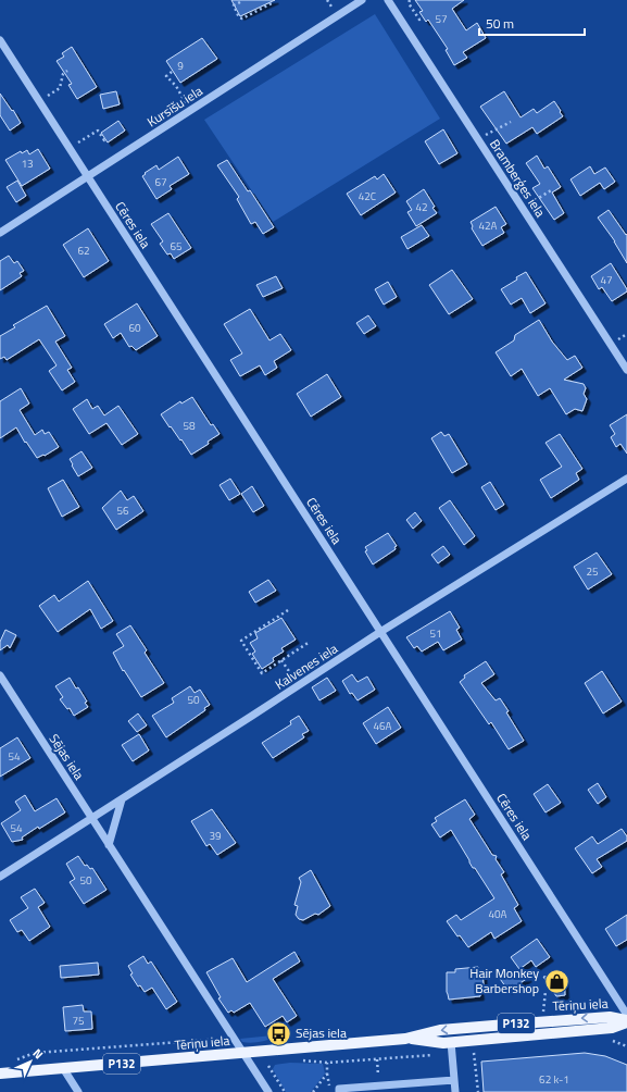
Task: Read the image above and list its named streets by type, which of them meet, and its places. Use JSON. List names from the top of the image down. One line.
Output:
{"streets":{"main road":["Tēriņu iela","P132"],"street":["Kursīšu iela","Bramberģes iela","Cēres iela","Kalvenes iela","Sējas iela"]},"crossings":[["Kursīšu iela","Cēres iela"],["Cēres iela","Kalvenes iela"],["Kalvenes iela","Sējas iela"],["Sējas iela","Tēriņu iela"]],"places":{"shop":["Hair Monkey Barbershop"],"bus stop":["Sējas iela"]},"house_numbers":["57","9","13","67","42C","42","42A","65","62","47","60","58","56","25","51","50","46A","54","54","39","50","40A","75","62 k-1"],"scale_bar":"50 m","north":"top right"}
